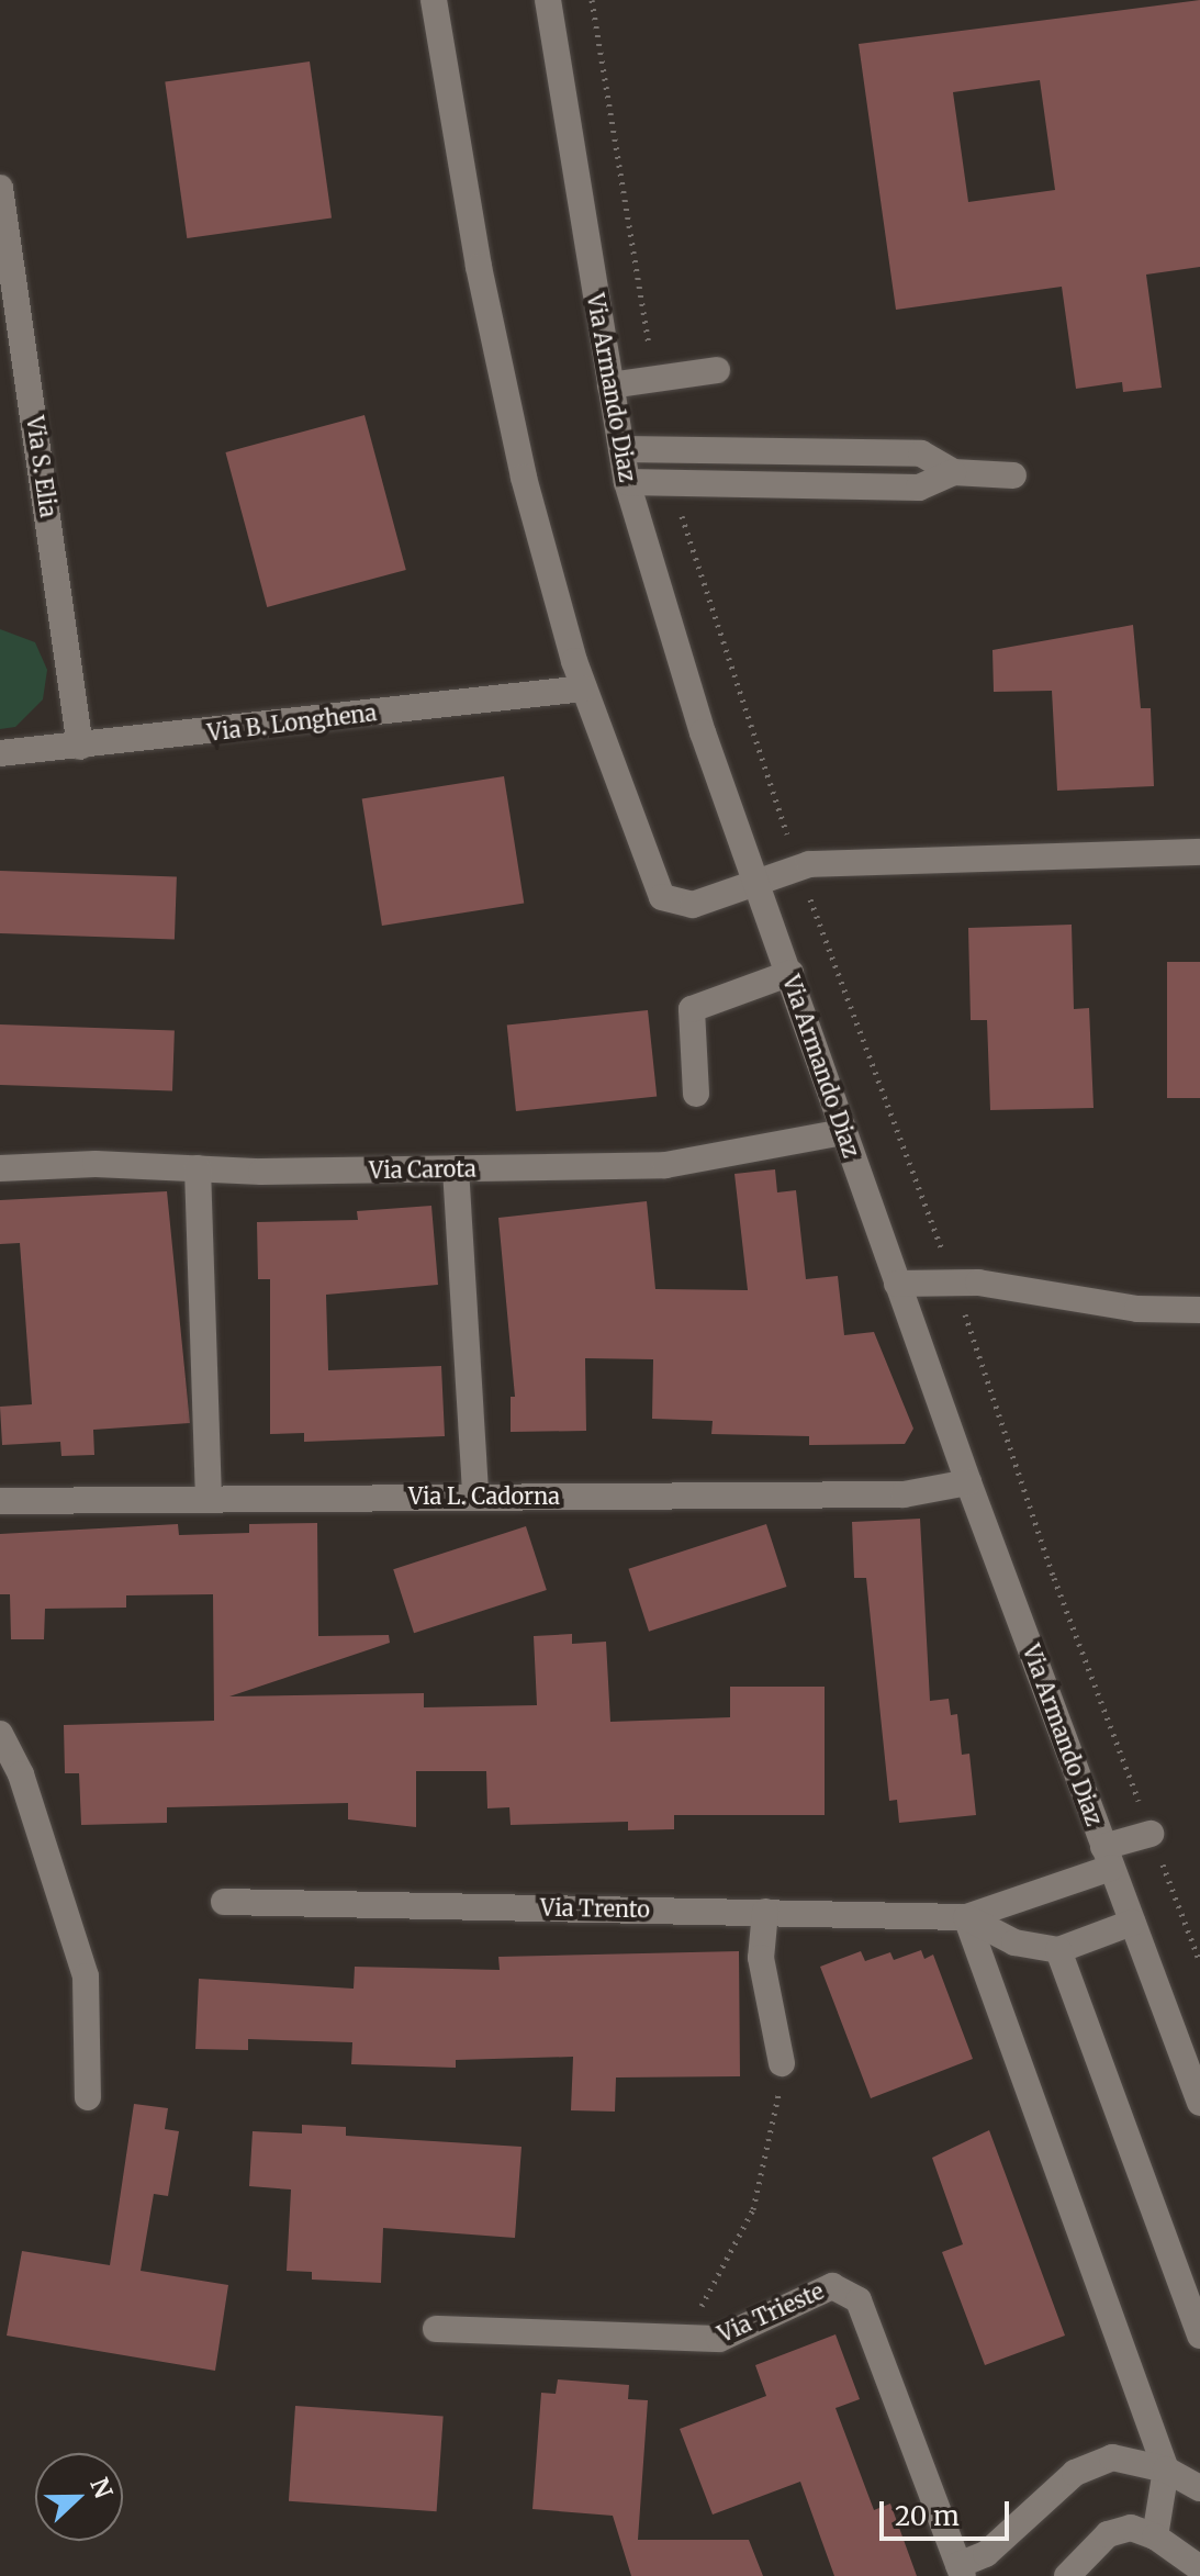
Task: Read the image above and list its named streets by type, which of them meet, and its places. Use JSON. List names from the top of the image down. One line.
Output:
{"streets":{"street":["Via Armando Diaz","Via S. Elia","Via B. Longhena","Via Carota","Via L. Cadorna","Via Trento","Via Trieste"]},"crossings":[["Via Armando Diaz","Via Carota"],["Via Armando Diaz","Via L. Cadorna"],["Via S. Elia","Via B. Longhena"]],"scale_bar":"20 m","north":"right"}
